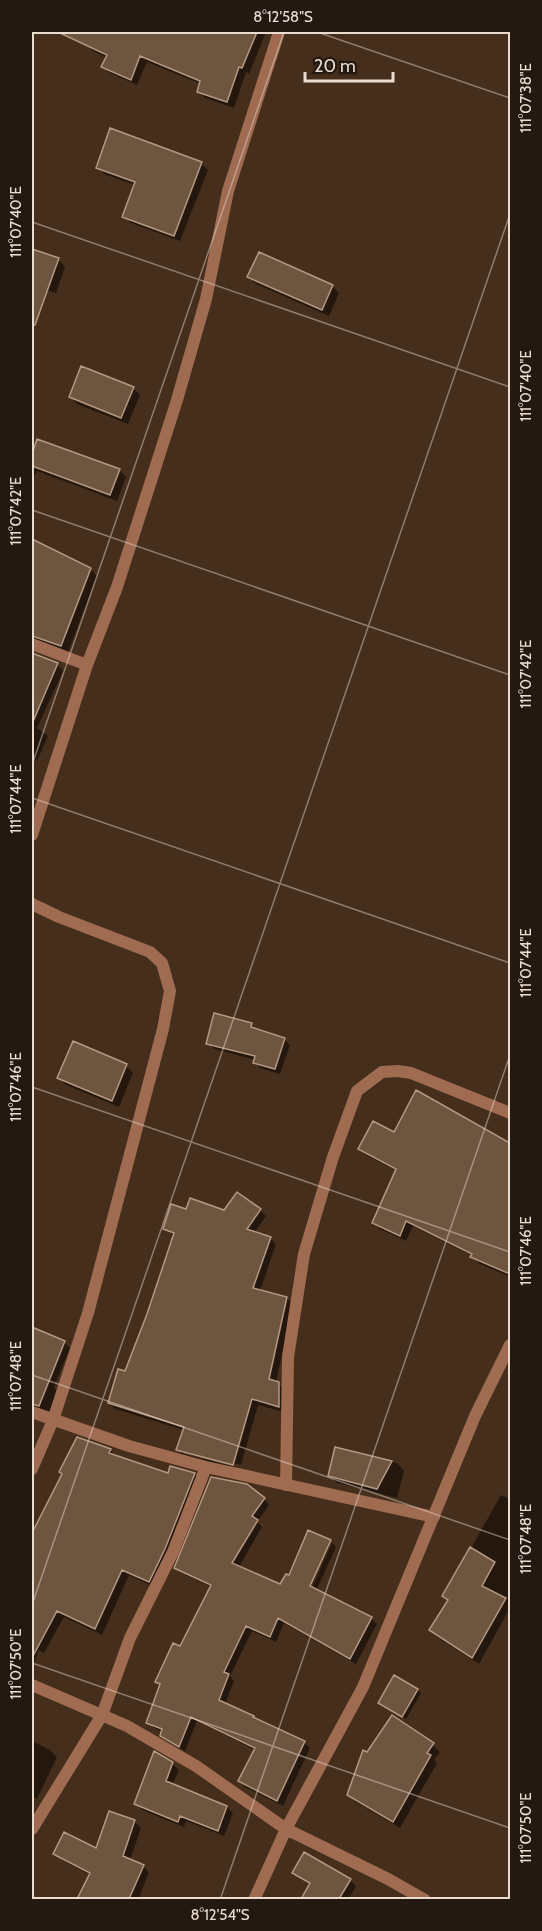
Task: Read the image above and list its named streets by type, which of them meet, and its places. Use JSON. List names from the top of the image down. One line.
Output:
{"scale_bar":"20 m","coordinates":["8°12'58\"S","111°07'38\"E","111°07'40\"E","111°07'42\"E","111°07'44\"E","111°07'46\"E","111°07'48\"E","111°07'50\"E","8°12'54\"S"]}
